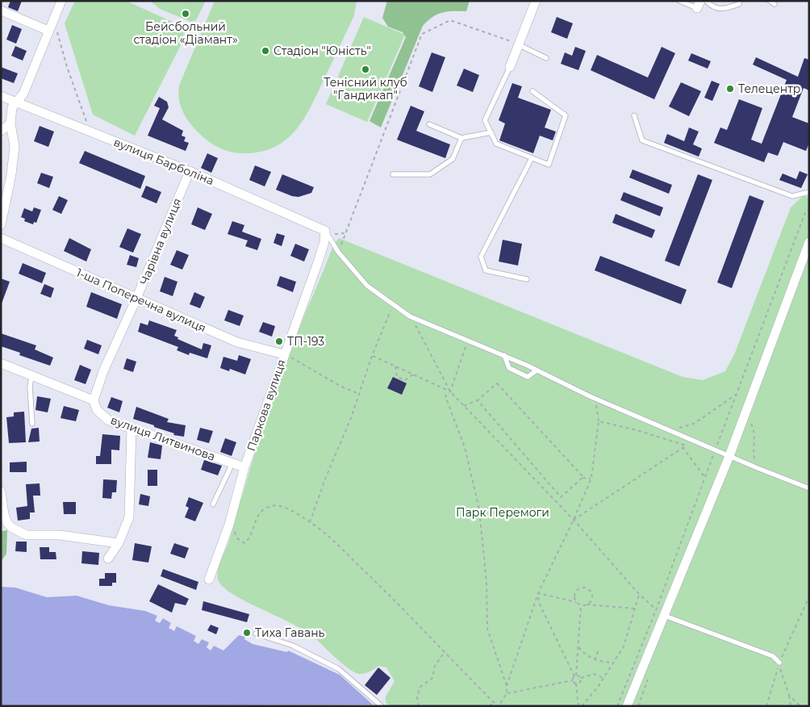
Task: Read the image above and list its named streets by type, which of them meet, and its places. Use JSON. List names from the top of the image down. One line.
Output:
{"streets":{"street":["вулиця Барболіна","Чарівна вулиця","1-ша Поперечна вулиця","Паркова вулиця","вулиця Литвинова"]},"crossings":[["вулиця Барболіна","Чарівна вулиця"],["вулиця Барболіна","Паркова вулиця"],["Чарівна вулиця","1-ша Поперечна вулиця"],["Чарівна вулиця","вулиця Литвинова"],["1-ша Поперечна вулиця","Паркова вулиця"],["Паркова вулиця","вулиця Литвинова"]],"parks":["Парк Перемоги"],"places":["Бейсбольний стадіон «Діамант»","Стадіон \"Юність\"","Тенісний клуб \"Гандикап\"","Телецентр","ТП-193","Тиха Гавань"]}
